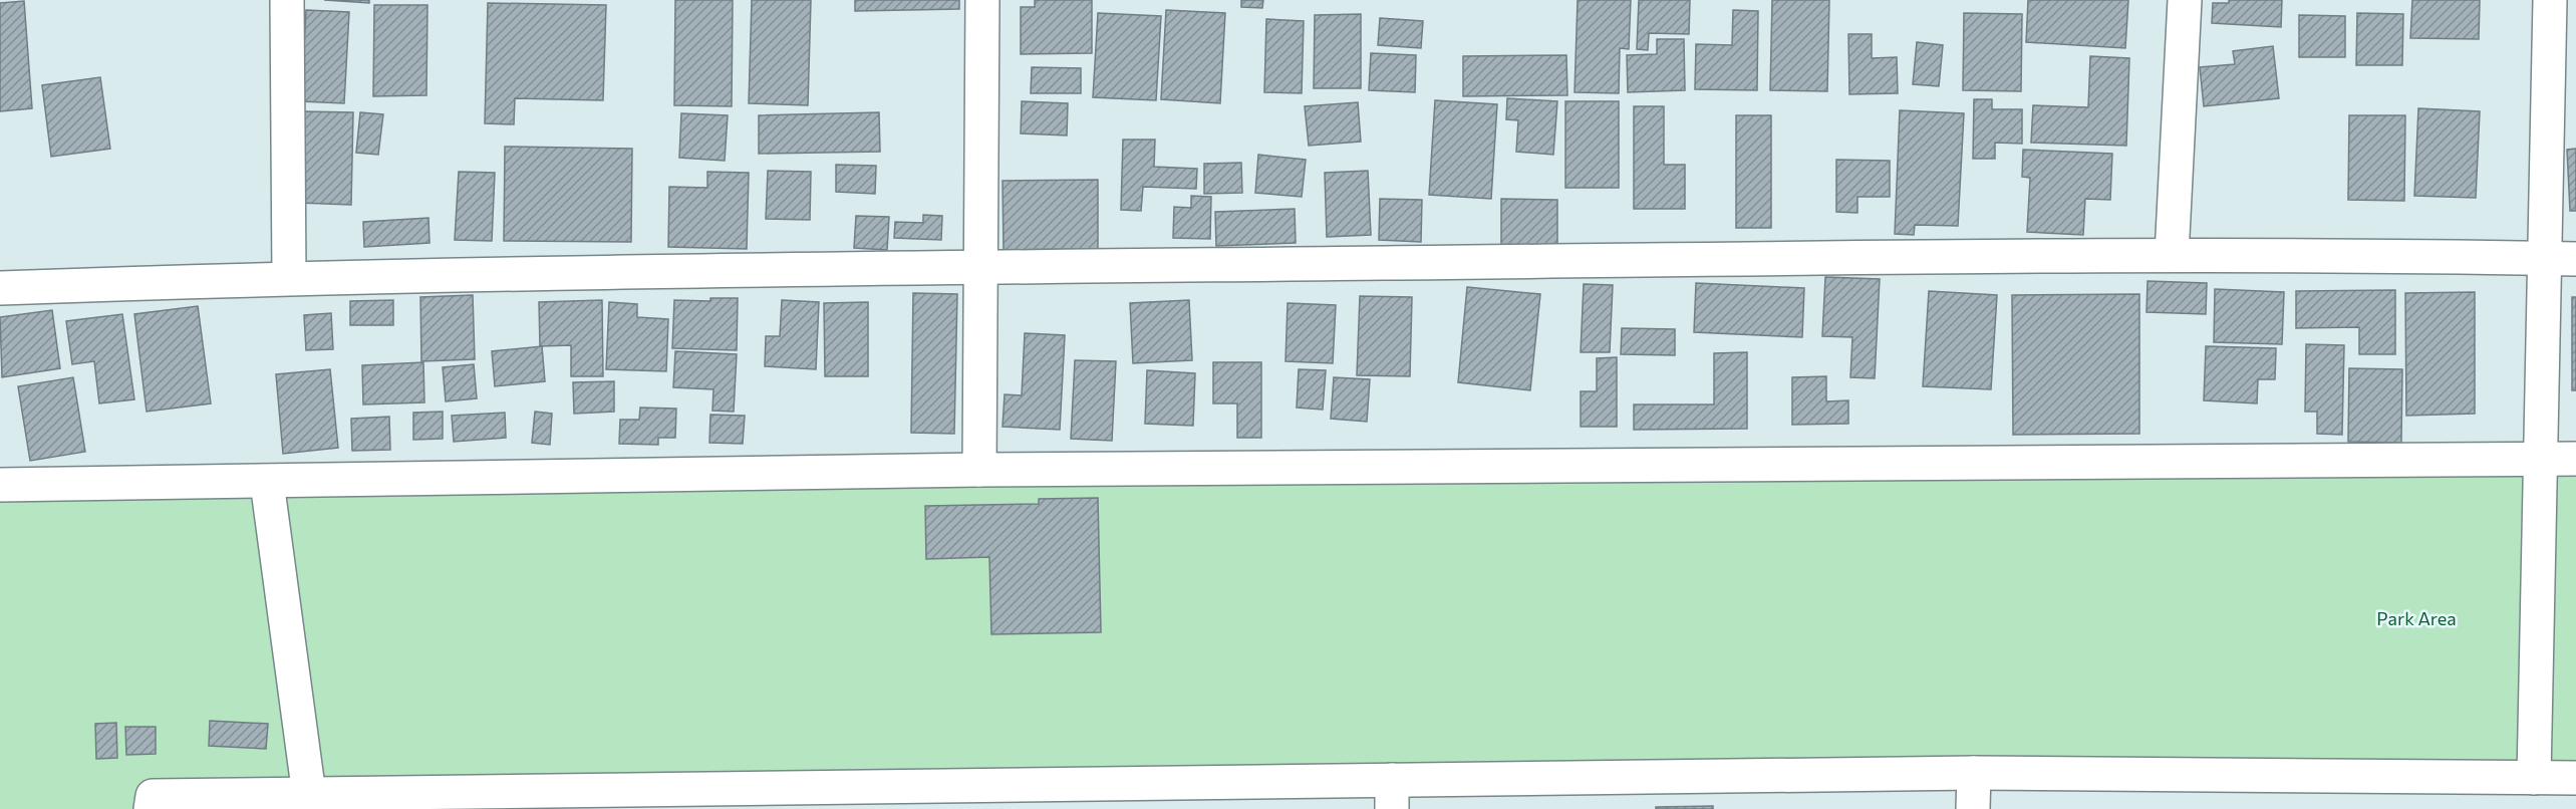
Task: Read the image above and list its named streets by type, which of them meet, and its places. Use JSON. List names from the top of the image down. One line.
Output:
{"parks":["Park Area"]}
